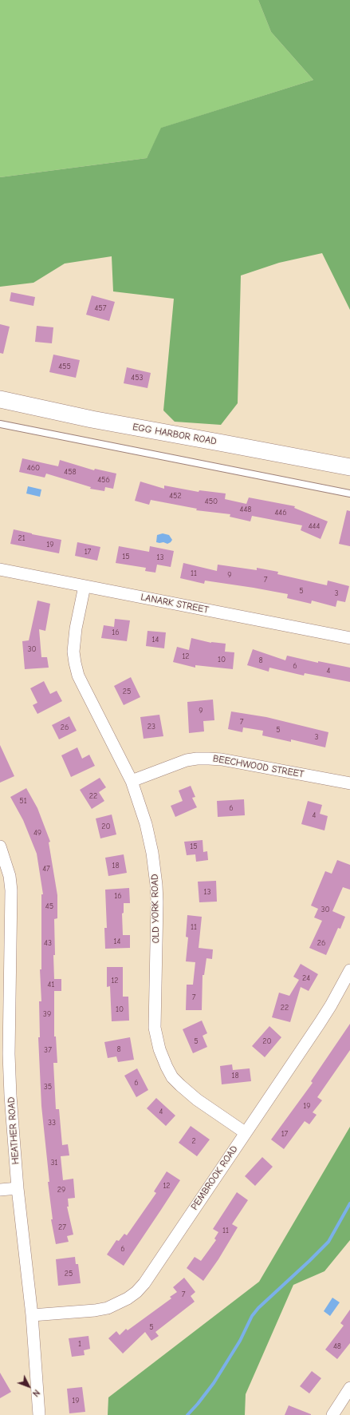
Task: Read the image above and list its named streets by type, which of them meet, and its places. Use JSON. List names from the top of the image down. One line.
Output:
{"streets":{"main road":["EGG HARBOR ROAD"],"street":["LANARK STREET","BEECHWOOD STREET","OLD YORK ROAD","HEATHER ROAD","PEMBROOK ROAD"]},"crossings":[["LANARK STREET","OLD YORK ROAD"],["BEECHWOOD STREET","OLD YORK ROAD"],["OLD YORK ROAD","PEMBROOK ROAD"],["HEATHER ROAD","PEMBROOK ROAD"]],"house_numbers":["457","455","453","460","458","456","452","450","448","446","444","21","19","17","15","13","11","9","7","5","3","16","14","30","12","10","8","6","4","25","9","7","23","26","5","3","22","51","6","4","20","49","15","18","47","13","16","45","30","11","14","43","26","24","12","41","7","22","10","39","5","20","8","37","18","6","35","19","4","33","17","2","31","12","29","27","11","6","25","7","5","1","48","19"],"north":"bottom right"}
